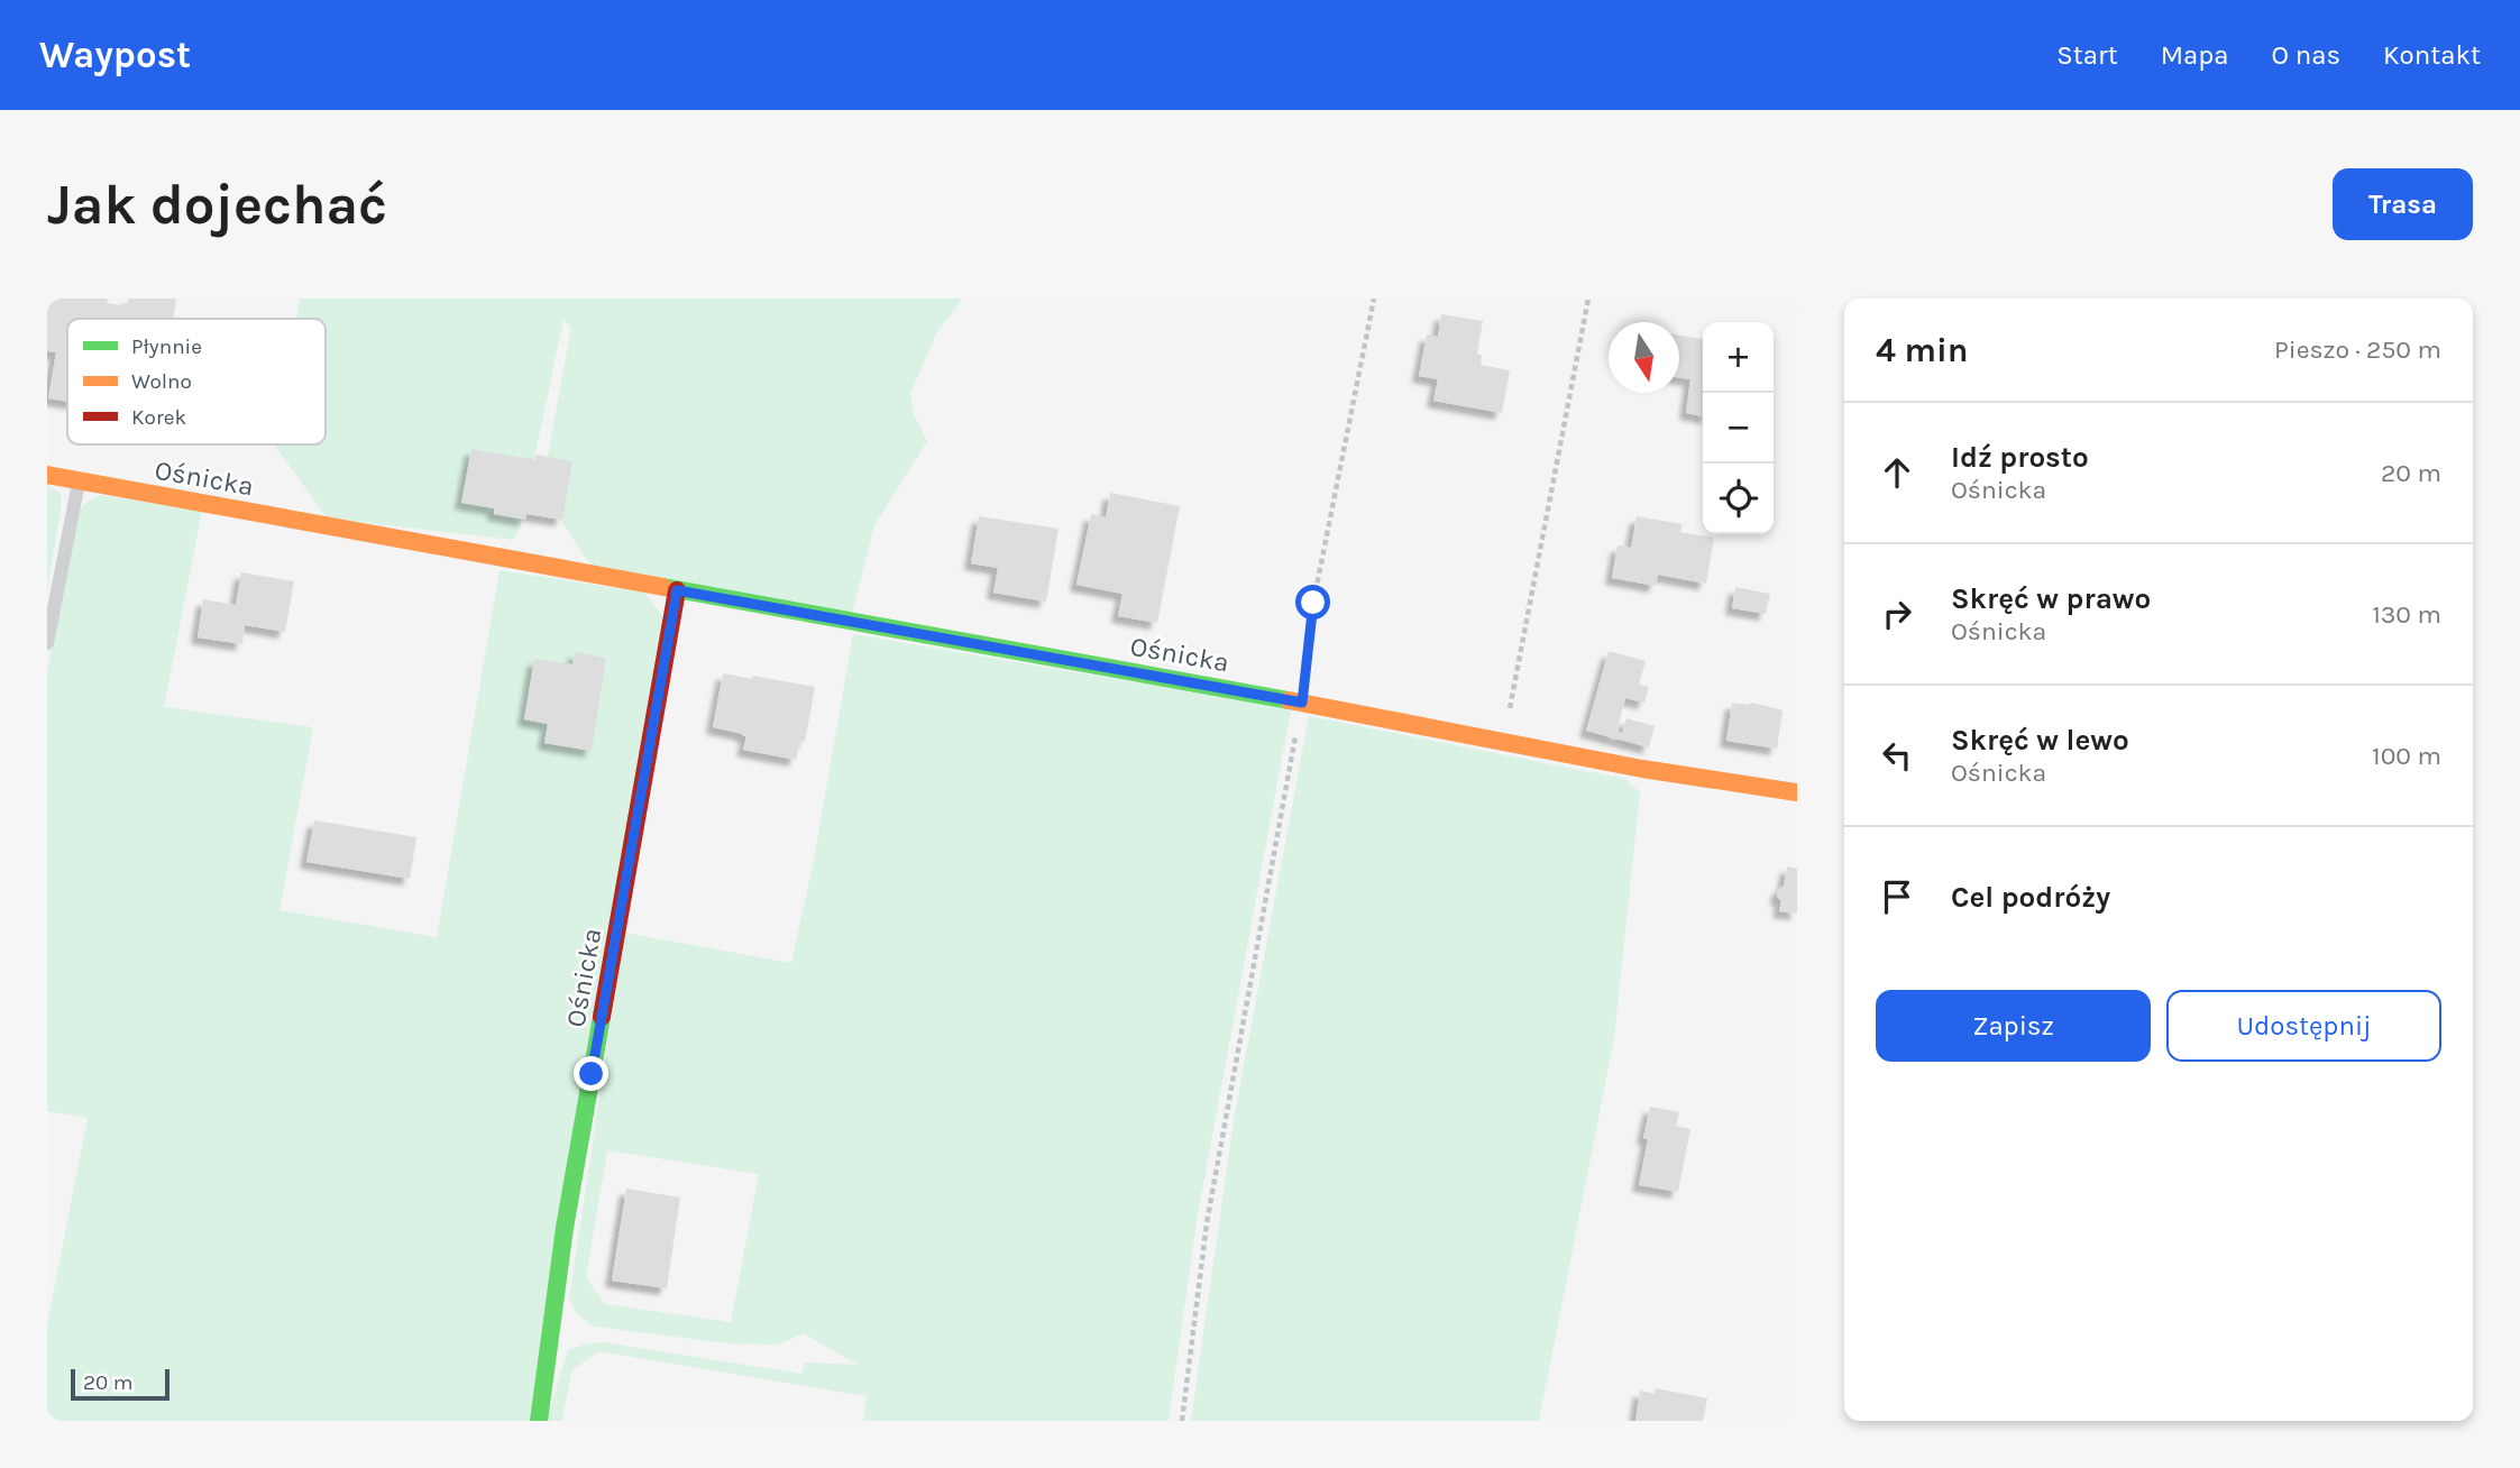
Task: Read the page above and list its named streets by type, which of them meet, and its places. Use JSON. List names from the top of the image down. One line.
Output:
{"streets":{"street":["Ośnicka"]},"legend":["Płynnie","Wolno","Korek"],"scale_bar":"20 m","north":"bottom","page":{"header":"Waypost","nav":["Start","Mapa","O nas","Kontakt"],"buttons":["Trasa",["Zapisz","Udostępnij"]],"title":"Jak dojechać","heading":["4 min","Pieszo · 250 m"],"map_buttons":["+","−"],"list":[["Idź prosto","Ośnicka","20 m"],["Skręć w prawo","Ośnicka","130 m"],["Skręć w lewo","Ośnicka","100 m"],"Cel podróży"],"scale":"20 m"}}
